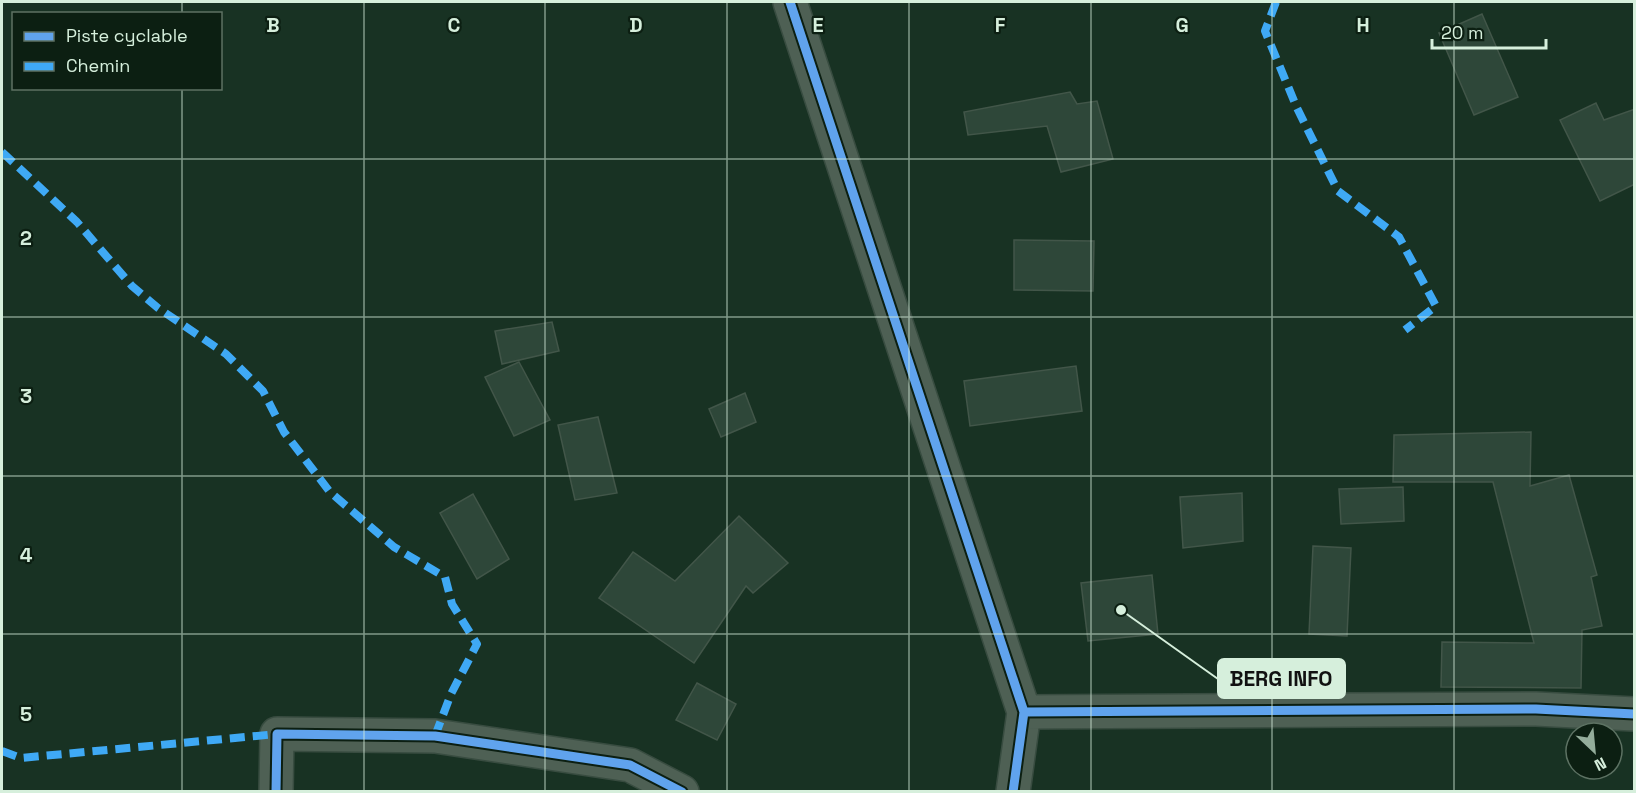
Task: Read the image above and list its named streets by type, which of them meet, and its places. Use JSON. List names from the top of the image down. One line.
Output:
{"places":["BERG INFO"],"legend":["Piste cyclable","Chemin"],"scale_bar":"20 m","north":"bottom right","grid":{"columns":["B","C","D","E","F","G","H"],"rows":["2","3","4","5"]}}
